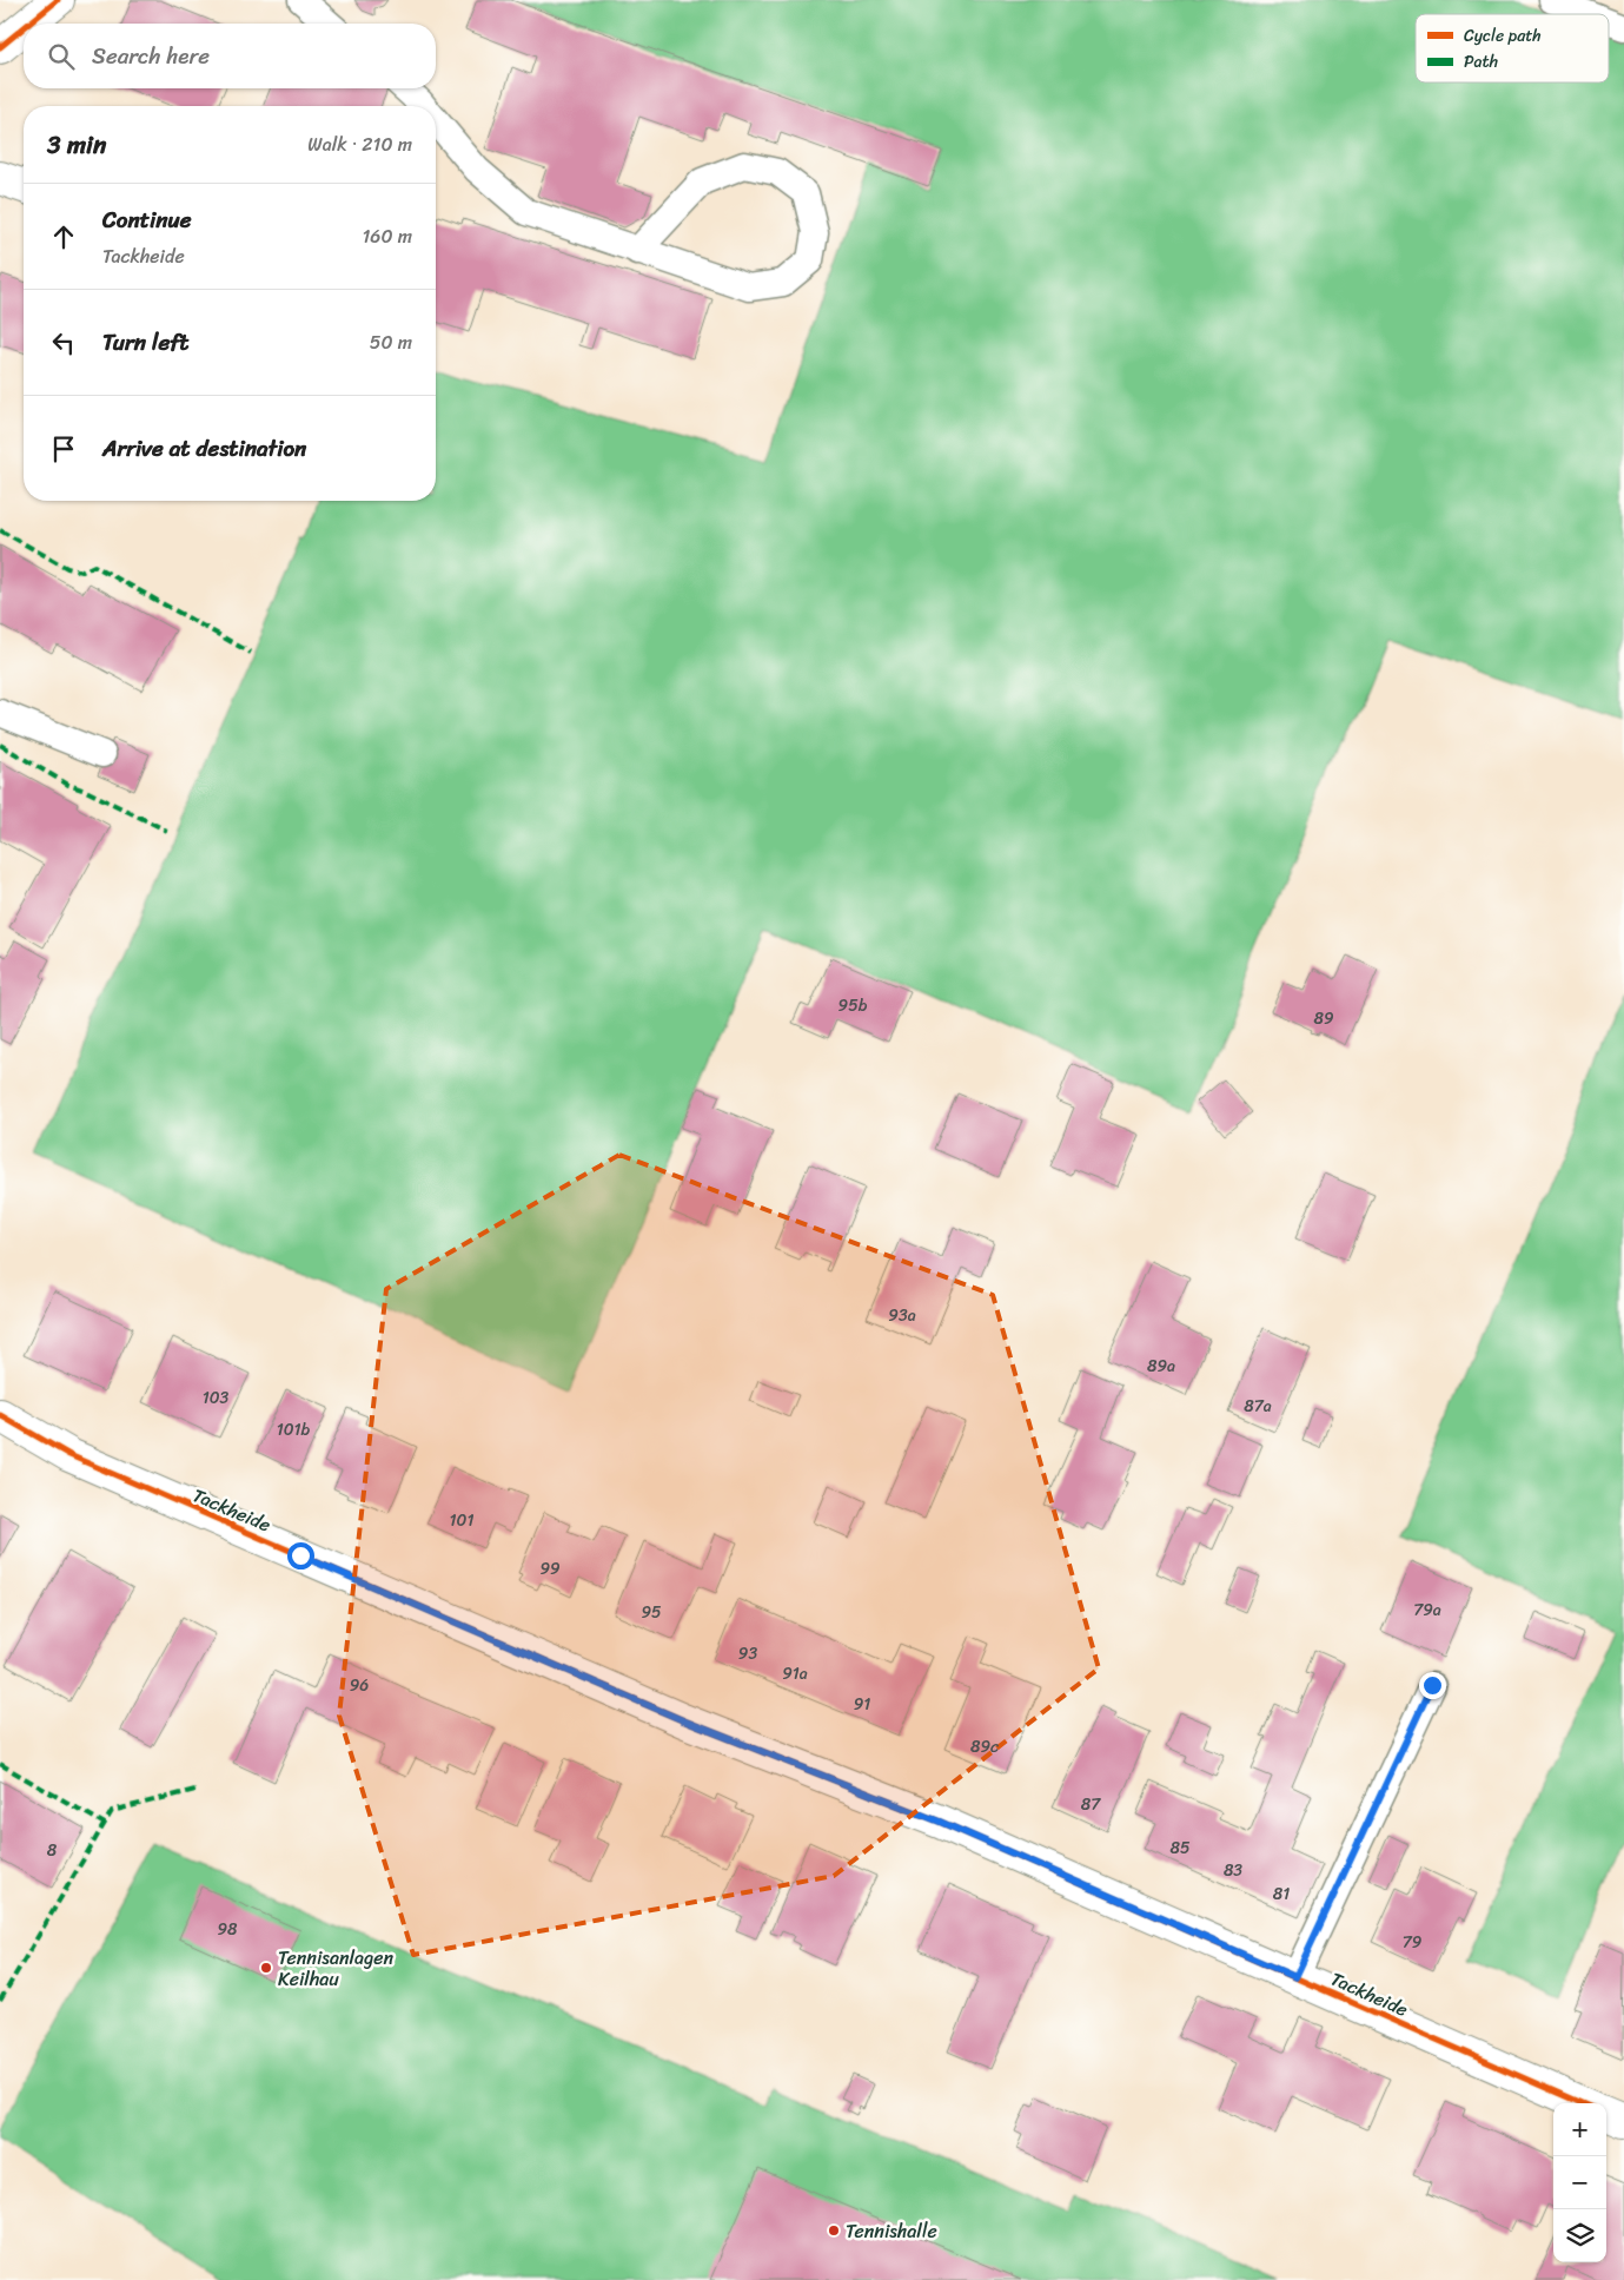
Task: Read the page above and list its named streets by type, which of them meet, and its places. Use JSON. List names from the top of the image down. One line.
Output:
{"streets":{"street":["Tackheide"]},"places":["Tennisanlagen Keilhau","Tennishalle"],"house_numbers":["95b","89","93a","89a","103","87a","101b","101","99","79a","95","93","91a","96","91","89c","87","85","8","83","81","98","79"],"legend":["Cycle path","Path"],"page":{"search":"Search here","heading":["3 min","Walk · 210 m"],"list":[["Continue","Tackheide","160 m"],["Turn left","50 m"],"Arrive at destination"],"map_buttons":["+","−"]}}
